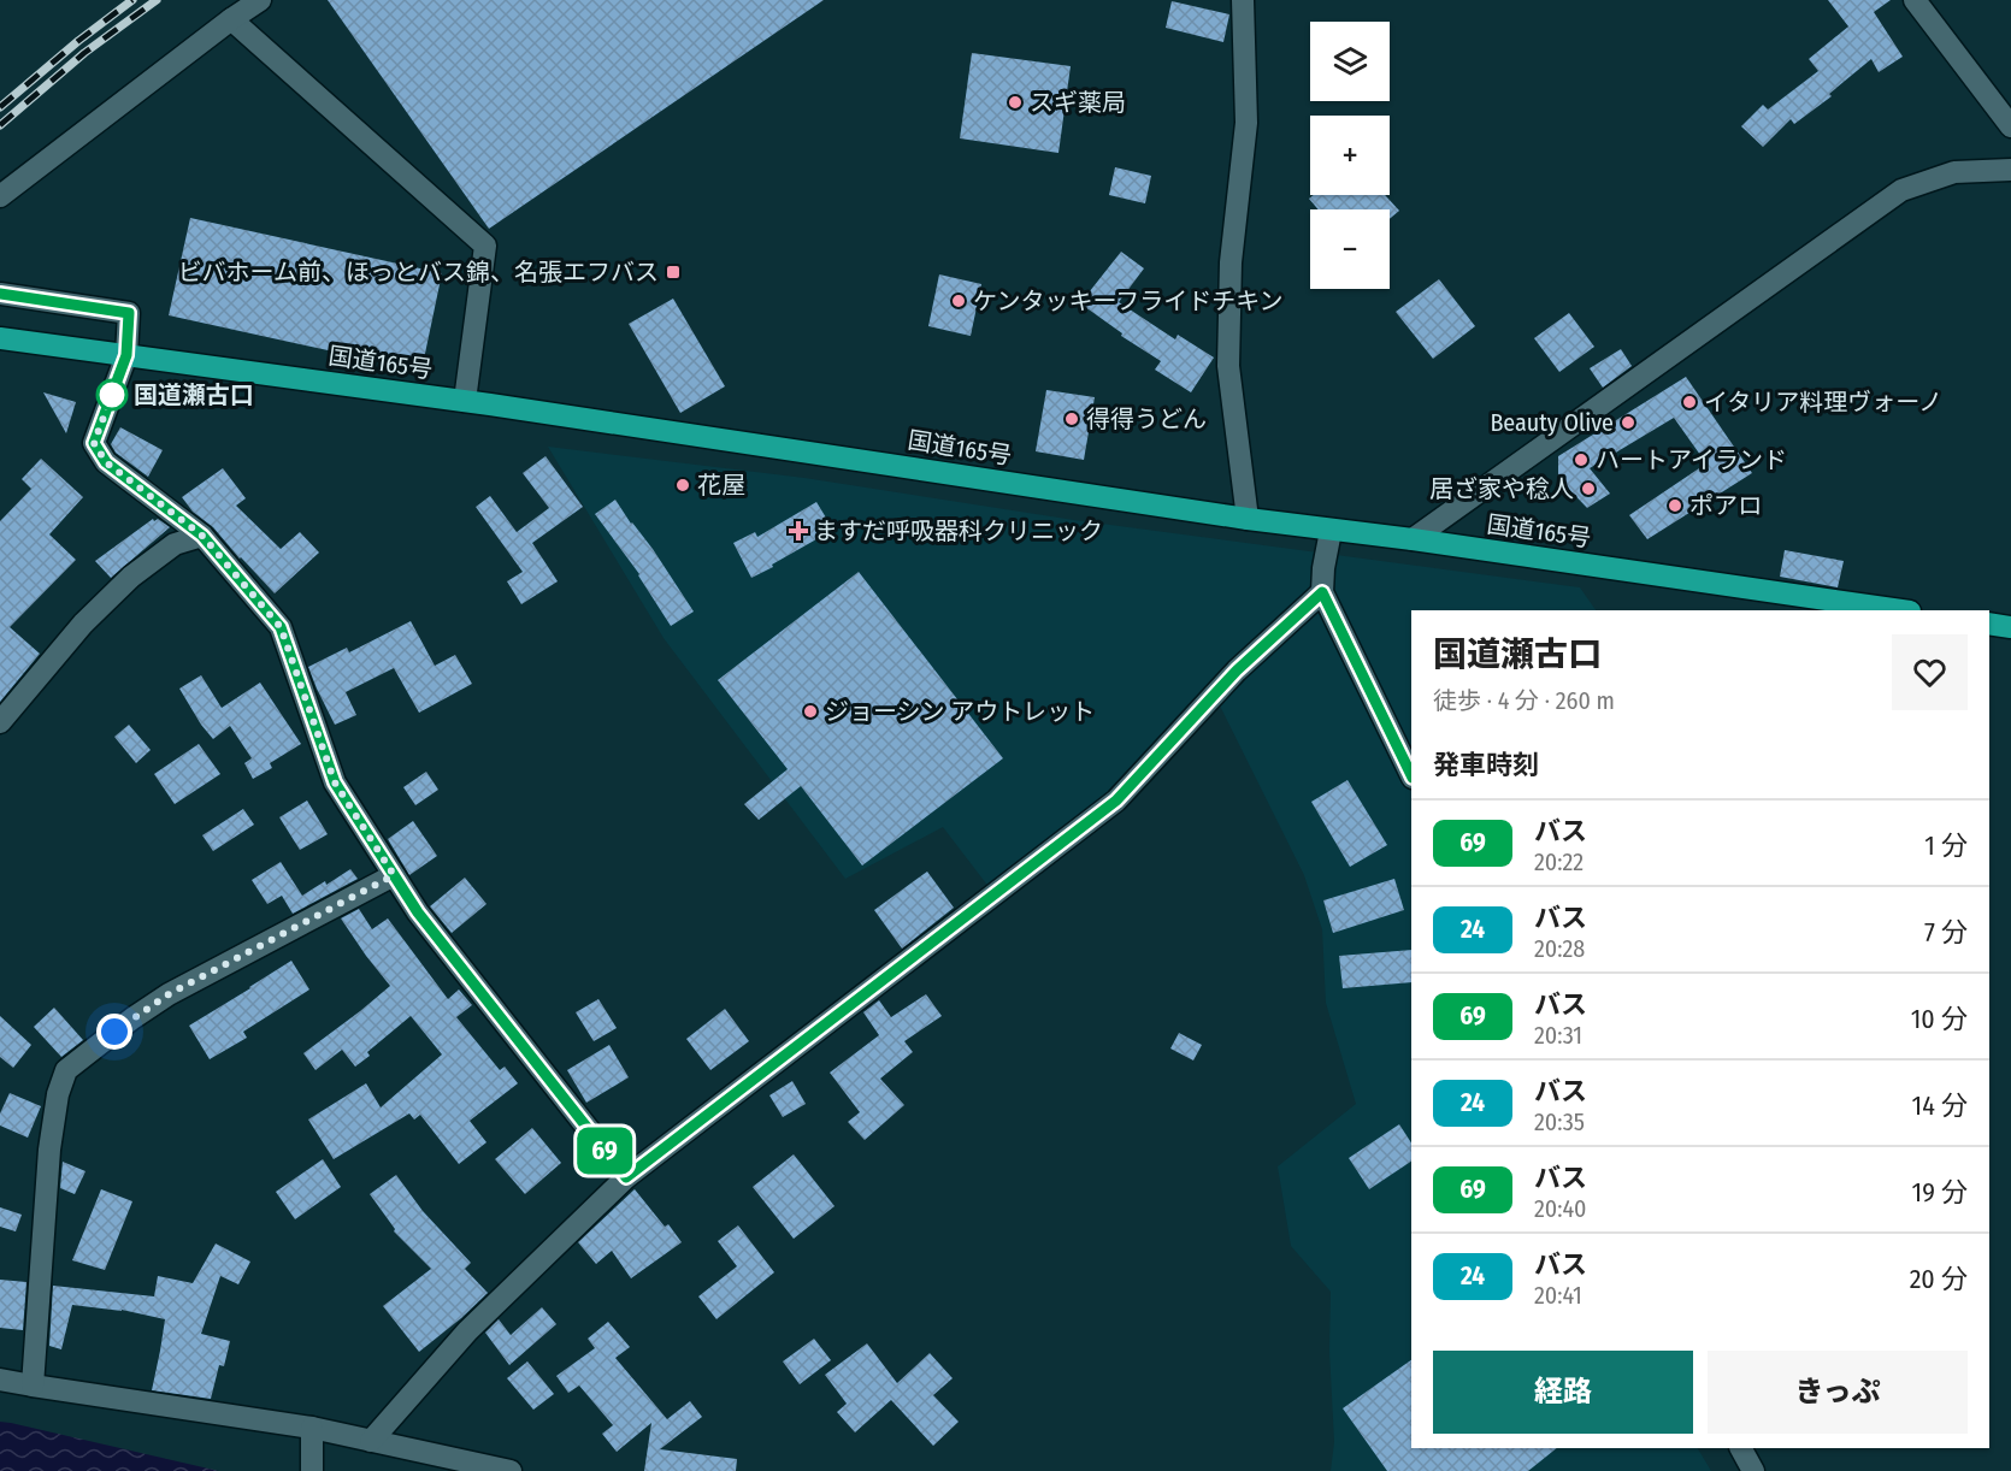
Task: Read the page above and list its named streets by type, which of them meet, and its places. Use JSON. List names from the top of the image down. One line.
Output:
{"streets":{"highway":["国道165号"]},"places":{"other":["スギ薬局","ケンタッキーフライドチキン","国道瀬古口","イタリア料理ヴォーノ","得得うどん","Beauty Olive","ハートアイランド","花屋","居ざ家や稔人","ポアロ","ジョーシン アウトレット"],"transit":["ビバホーム前、ほっとバス錦、名張エフバス"],"health":["ますだ呼吸器科クリニック"]},"lines":["bus line 69"],"page":{"on_map":"69","map_buttons":["+","−"],"heading":[["国道瀬古口","徒歩 · 4 分 · 260 m"],"発車時刻"],"list":[{"mark":"69","name":"バス","note":"20:22","value":"1 分"},{"mark":"24","name":"バス","note":"20:28","value":"7 分"},{"mark":"69","name":"バス","note":"20:31","value":"10 分"},{"mark":"24","name":"バス","note":"20:35","value":"14 分"},{"mark":"69","name":"バス","note":"20:40","value":"19 分"},{"mark":"24","name":"バス","note":"20:41","value":"20 分"}],"buttons":["経路","きっぷ"]}}
